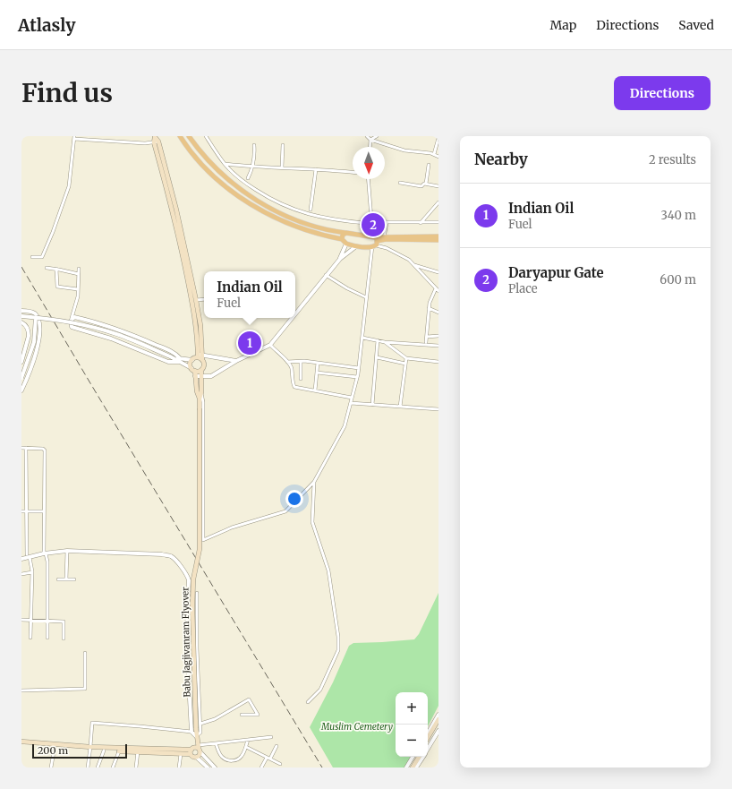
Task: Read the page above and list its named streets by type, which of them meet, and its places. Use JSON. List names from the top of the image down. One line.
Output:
{"streets":{"main road":["Babu Jagjivanram Flyover"]},"parks":["Muslim Cemetery"],"scale_bar":"200 m","north":"bottom","page":{"header":"Atlasly","nav":["Map","Directions","Saved"],"buttons":"Directions","title":"Find us","heading":["Nearby","2 results"],"list":[{"mark":"1","name":"Indian Oil","note":"Fuel","value":"340 m"},{"mark":"2","name":"Daryapur Gate","note":"Place","value":"600 m"}],"pins":["2","1"],"popup":["Indian Oil","Fuel"],"map_buttons":["+","−"],"scale":"200 m"}}
